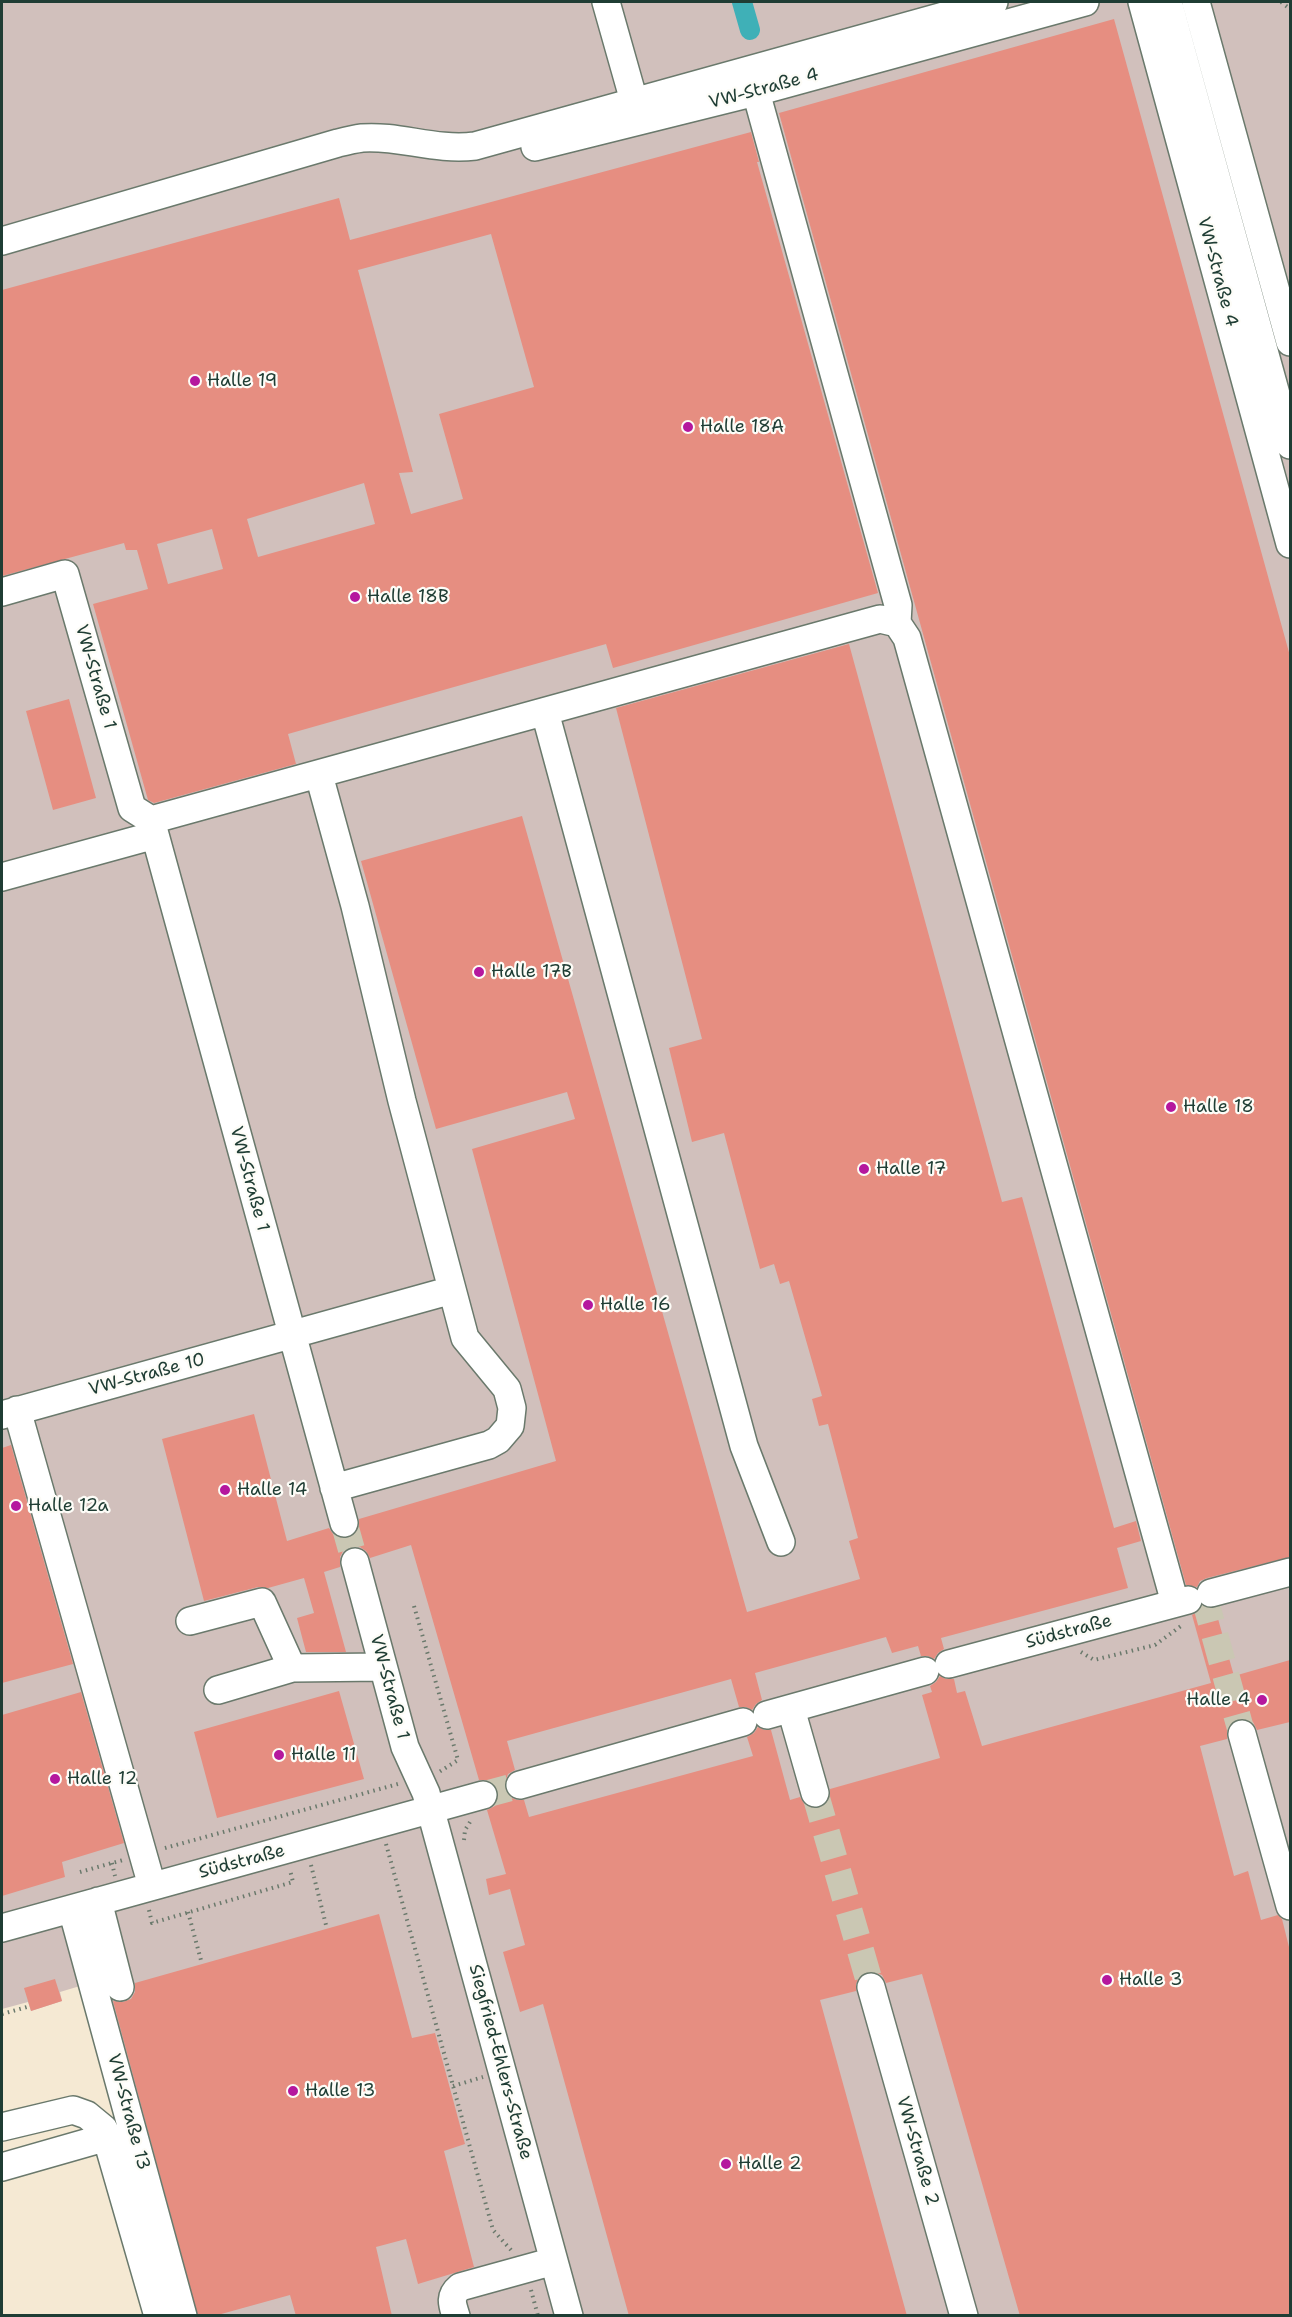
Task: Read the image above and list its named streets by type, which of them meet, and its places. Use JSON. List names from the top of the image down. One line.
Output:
{"streets":{"street":["VW-Straße 4","VW-Straße 1","VW-Straße 10","Südstraße","Siegfried-Ehlers-Straße","VW-Straße 13","VW-Straße 2"]},"crossings":[["VW-Straße 1","VW-Straße 10"],["VW-Straße 1","Südstraße"],["VW-Straße 1","Siegfried-Ehlers-Straße"],["Südstraße","Siegfried-Ehlers-Straße"],["Südstraße","VW-Straße 13"]],"places":["Halle 19","Halle 18A","Halle 18B","Halle 17B","Halle 18","Halle 17","Halle 16","Halle 14","Halle 12a","Halle 4","Halle 11","Halle 12","Halle 3","Halle 13","Halle 2"]}
